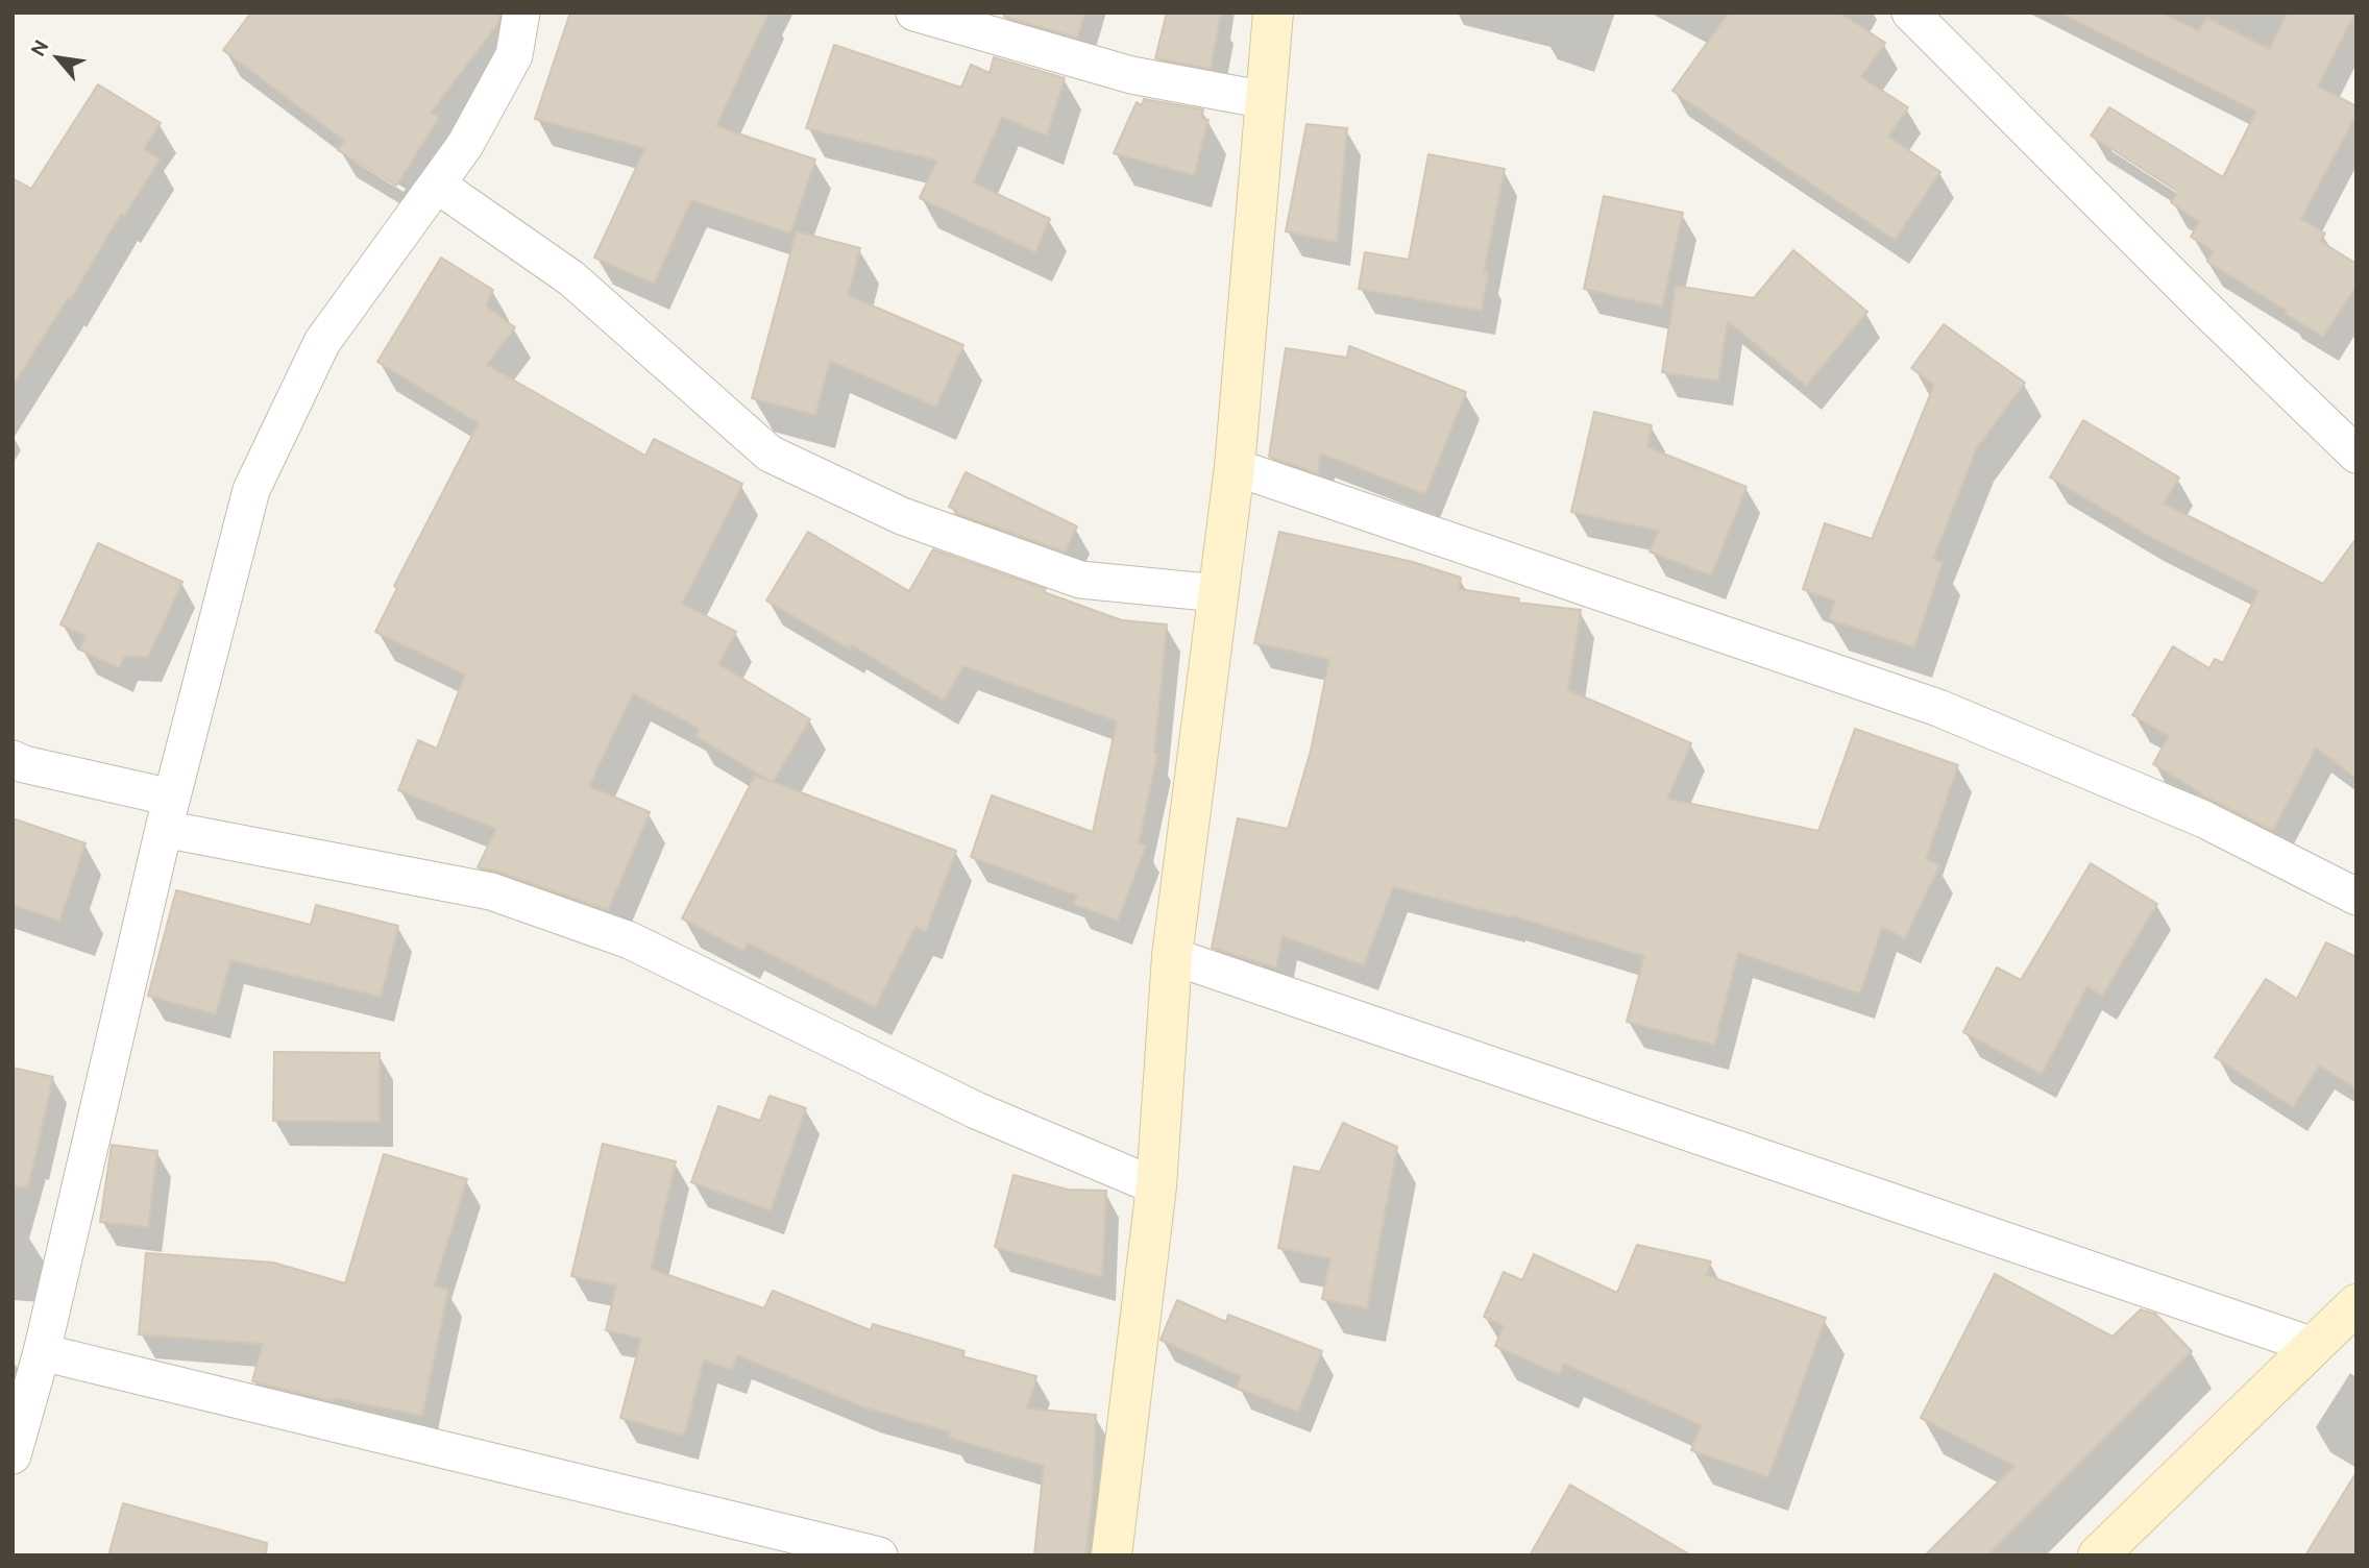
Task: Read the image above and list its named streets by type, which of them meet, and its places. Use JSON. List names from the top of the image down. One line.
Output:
{"north":"top left"}
